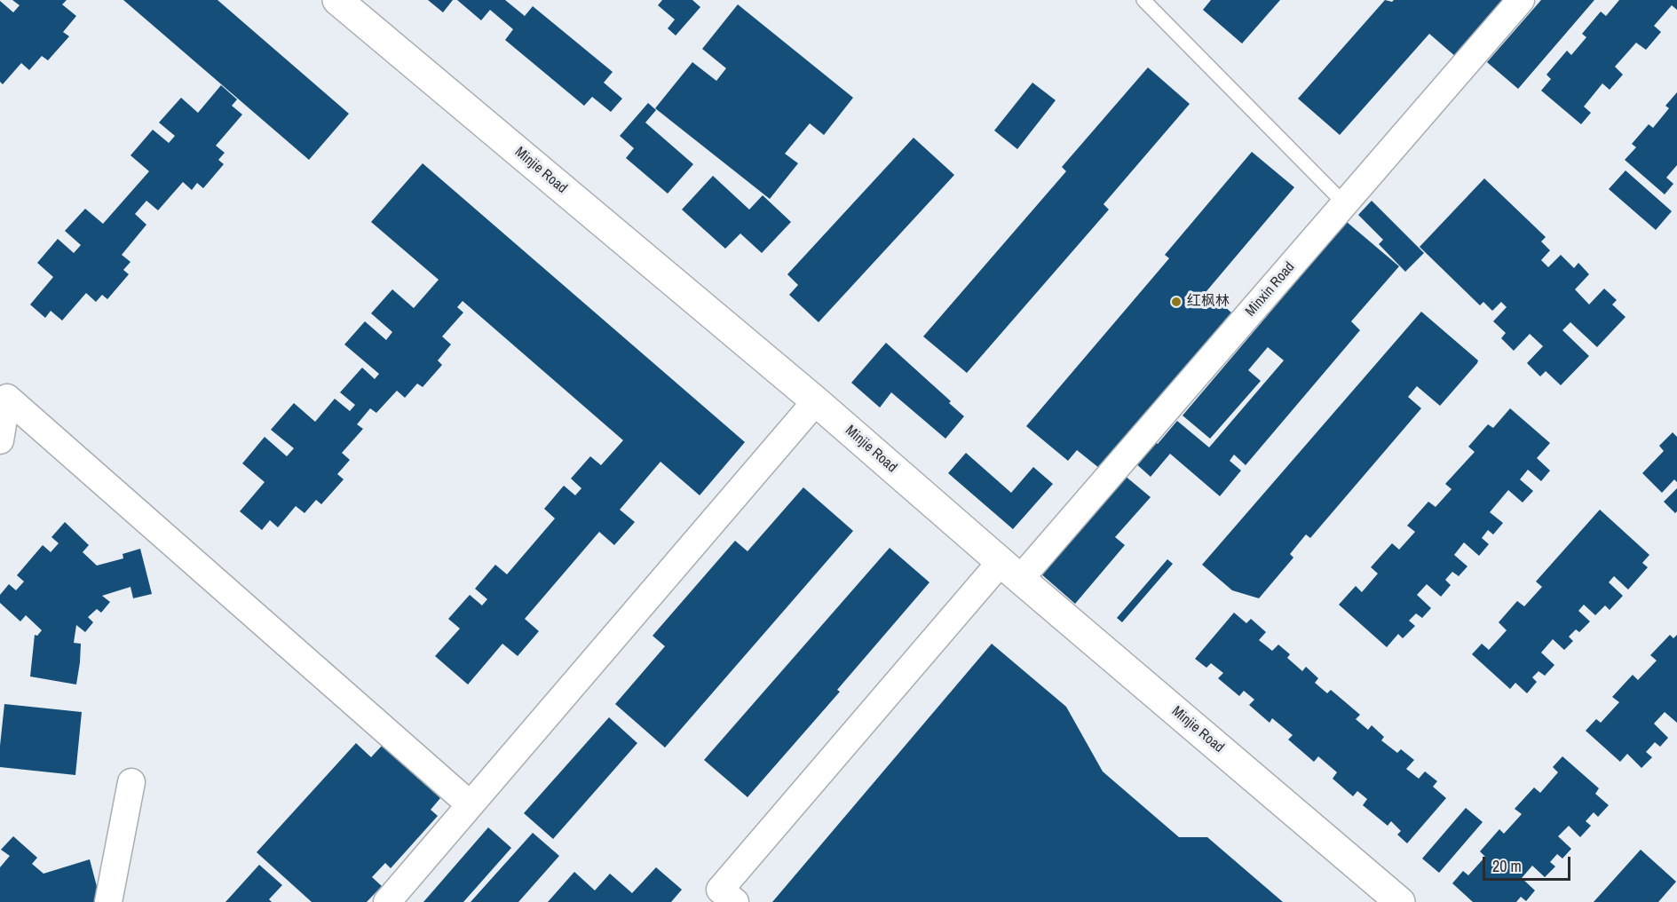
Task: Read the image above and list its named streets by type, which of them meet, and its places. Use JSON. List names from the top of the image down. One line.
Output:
{"streets":{"street":["Minjie Road","Minxin Road"]},"crossings":[["Minjie Road","Minxin Road"]],"places":["红枫林"],"scale_bar":"20 m"}
